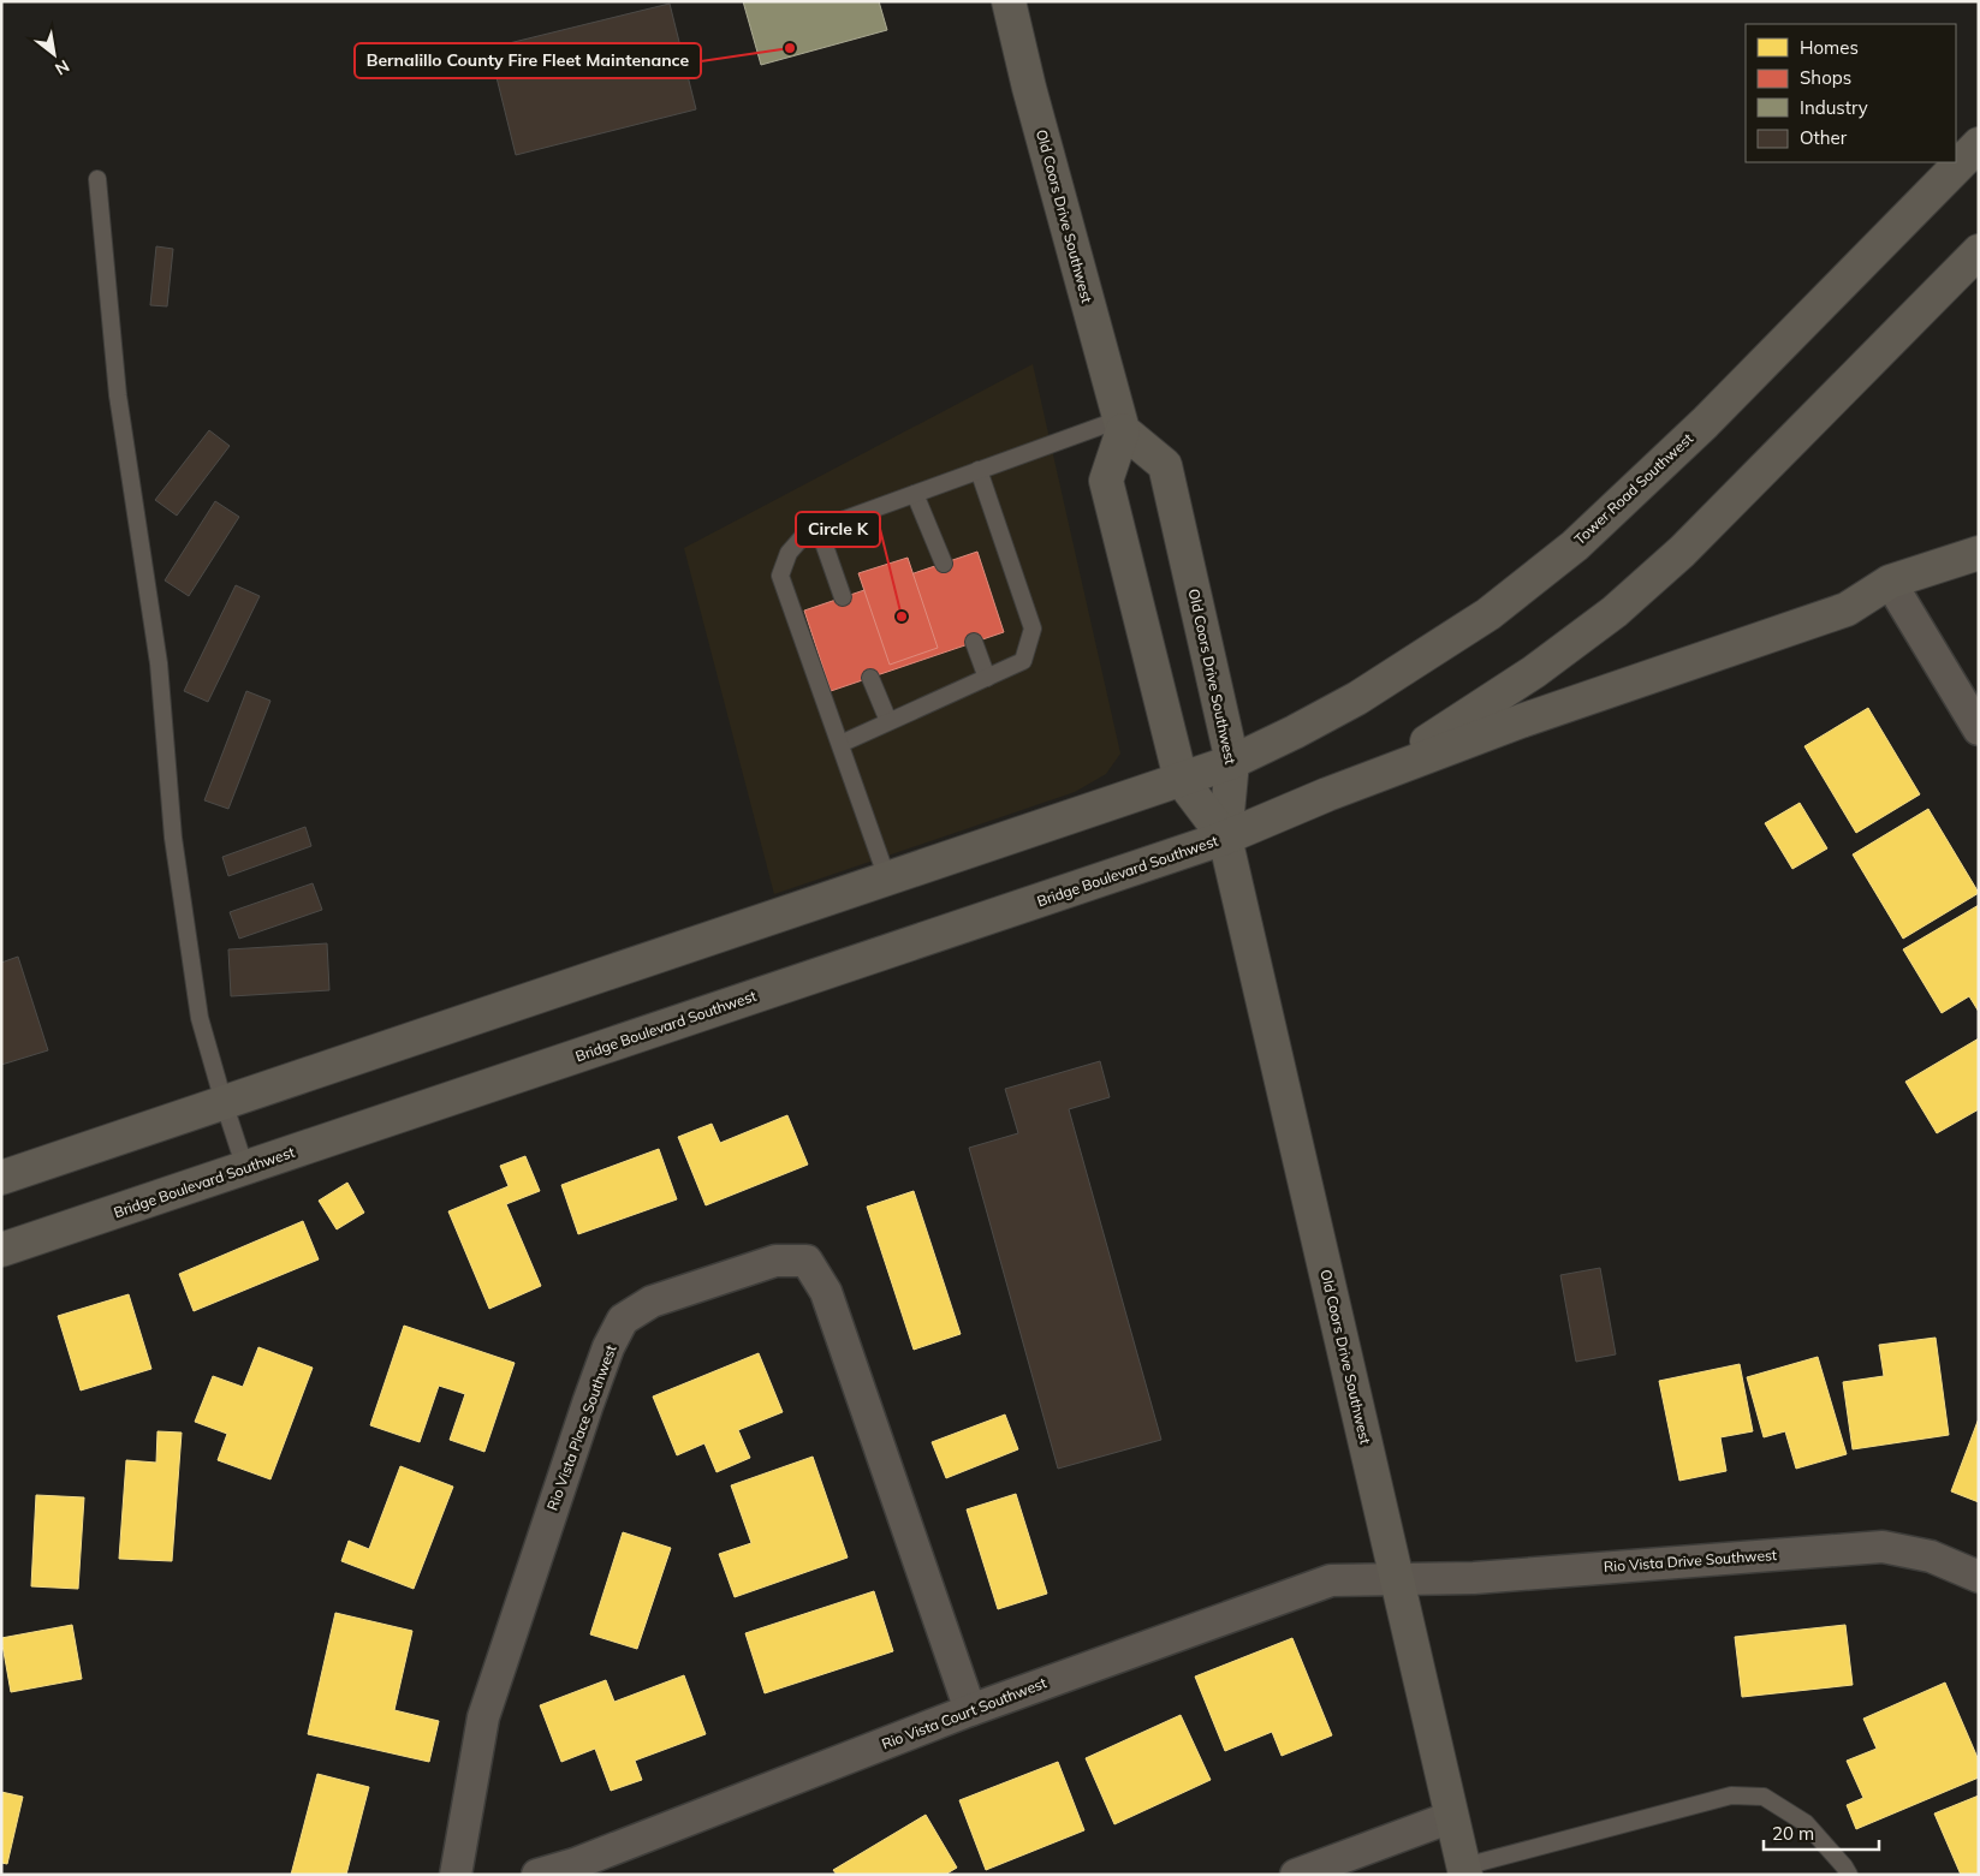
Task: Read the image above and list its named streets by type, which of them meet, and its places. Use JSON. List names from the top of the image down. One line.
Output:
{"streets":{"main road":["Old Coors Drive Southwest","Tower Road Southwest","Bridge Boulevard Southwest"],"street":["Rio Vista Place Southwest","Rio Vista Drive Southwest","Rio Vista Court Southwest"]},"crossings":[["Old Coors Drive Southwest","Tower Road Southwest"],["Old Coors Drive Southwest","Bridge Boulevard Southwest"],["Old Coors Drive Southwest","Rio Vista Drive Southwest"],["Old Coors Drive Southwest","Rio Vista Court Southwest"],["Rio Vista Place Southwest","Rio Vista Court Southwest"],["Rio Vista Drive Southwest","Rio Vista Court Southwest"]],"places":["Bernalillo County Fire Fleet Maintenance","Circle K"],"legend":["Homes","Shops","Industry","Other"],"scale_bar":"20 m","north":"bottom right"}
